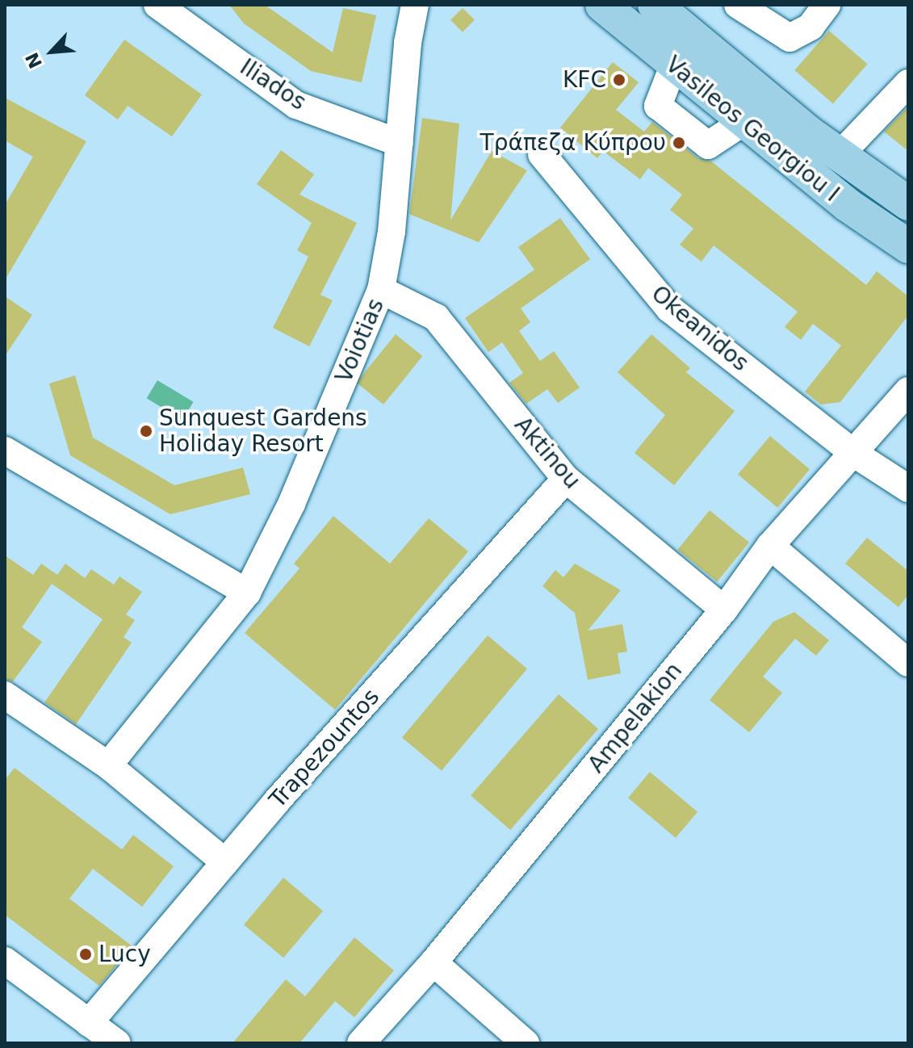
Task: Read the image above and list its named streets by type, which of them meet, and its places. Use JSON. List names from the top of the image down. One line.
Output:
{"streets":{"main road":["Vasileos Georgiou I"],"street":["Iliados","Okeanidos","Voiotias","Aktinou","Ampelakion","Trapezountos"]},"crossings":[["Iliados","Voiotias"],["Okeanidos","Ampelakion"],["Voiotias","Aktinou"],["Aktinou","Ampelakion"],["Aktinou","Trapezountos"]],"places":["KFC","Τράπεζα Κύπρου","Sunquest Gardens Holiday Resort","Lucy"],"north":"bottom left"}
